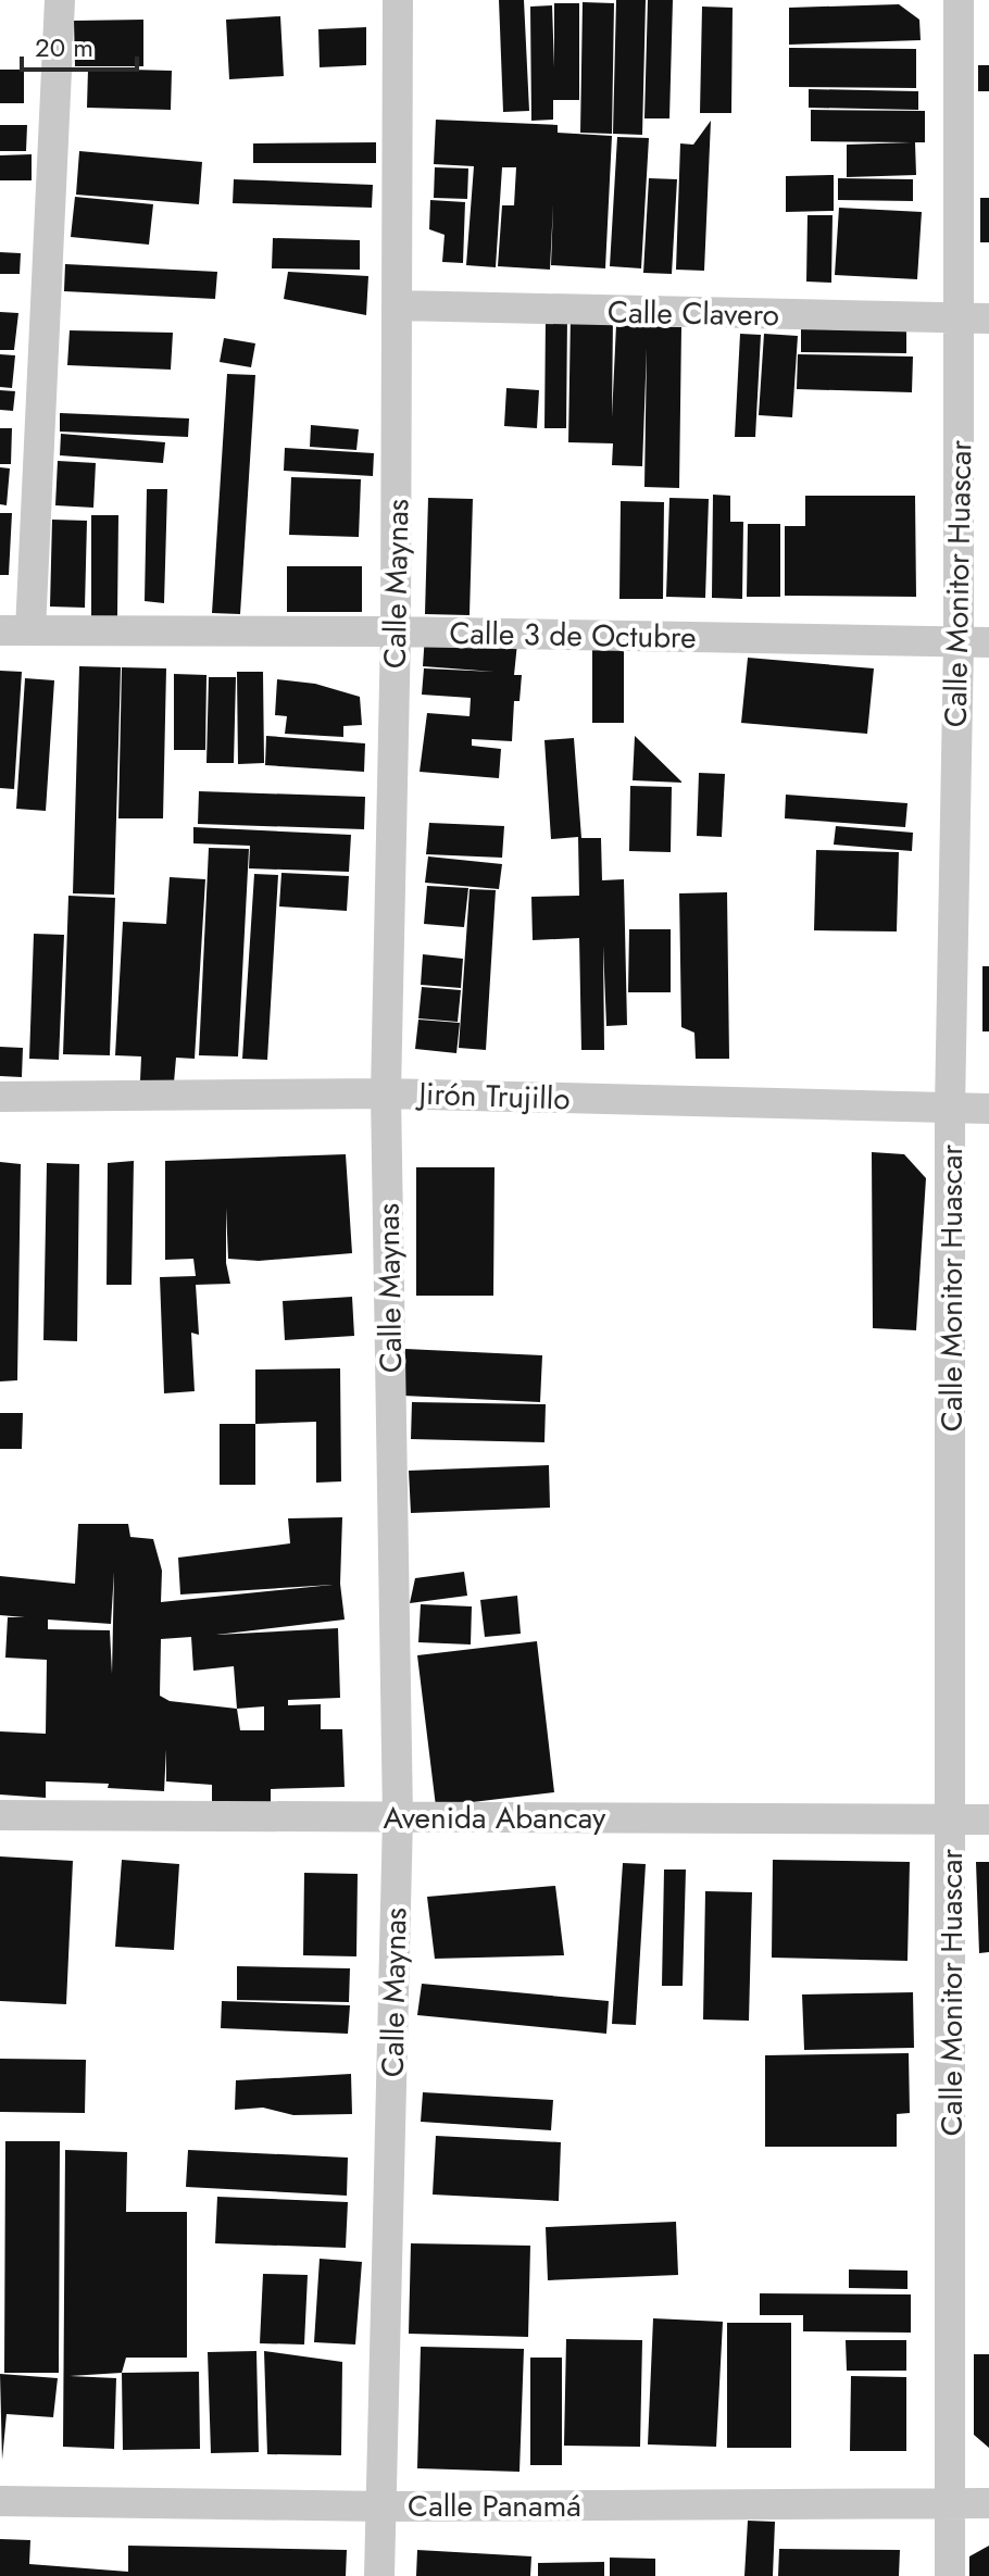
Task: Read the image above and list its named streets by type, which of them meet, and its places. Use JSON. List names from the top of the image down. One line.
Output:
{"streets":{"street":["Calle Clavero","Calle Maynas","Calle Monitor Huascar","Calle 3 de Octubre","Jirón Trujillo","Avenida Abancay","Calle Panamá"]},"crossings":[["Calle Clavero","Calle Maynas"],["Calle Clavero","Calle Monitor Huascar"],["Calle Maynas","Calle 3 de Octubre"],["Calle Maynas","Jirón Trujillo"],["Calle Maynas","Avenida Abancay"],["Calle Maynas","Calle Panamá"],["Calle Monitor Huascar","Calle 3 de Octubre"],["Calle Monitor Huascar","Jirón Trujillo"],["Calle Monitor Huascar","Avenida Abancay"],["Calle Monitor Huascar","Calle Panamá"]],"scale_bar":"20 m"}
